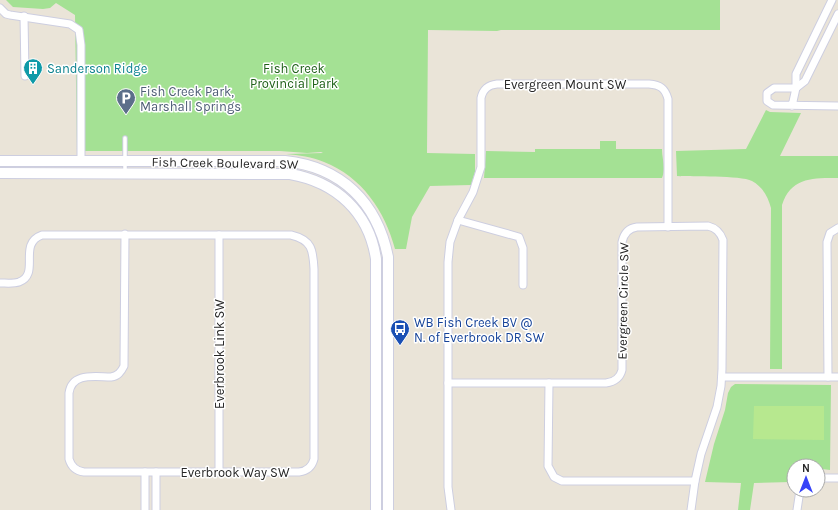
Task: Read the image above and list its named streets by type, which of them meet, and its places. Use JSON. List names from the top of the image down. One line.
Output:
{"streets":{"main road":["Fish Creek Boulevard SW"],"street":["Evergreen Mount SW","Evergreen Circle SW","Everbrook Link SW","Everbrook Way SW"]},"crossings":[["Evergreen Mount SW","Evergreen Circle SW"],["Everbrook Link SW","Everbrook Way SW"]],"parks":["Fish Creek Provincial Park"],"places":{"building":["Sanderson Ridge"],"parking":["Fish Creek Park, Marshall Springs"],"bus stop":["WB Fish Creek BV @ N. of Everbrook DR SW"]},"north":"top"}
